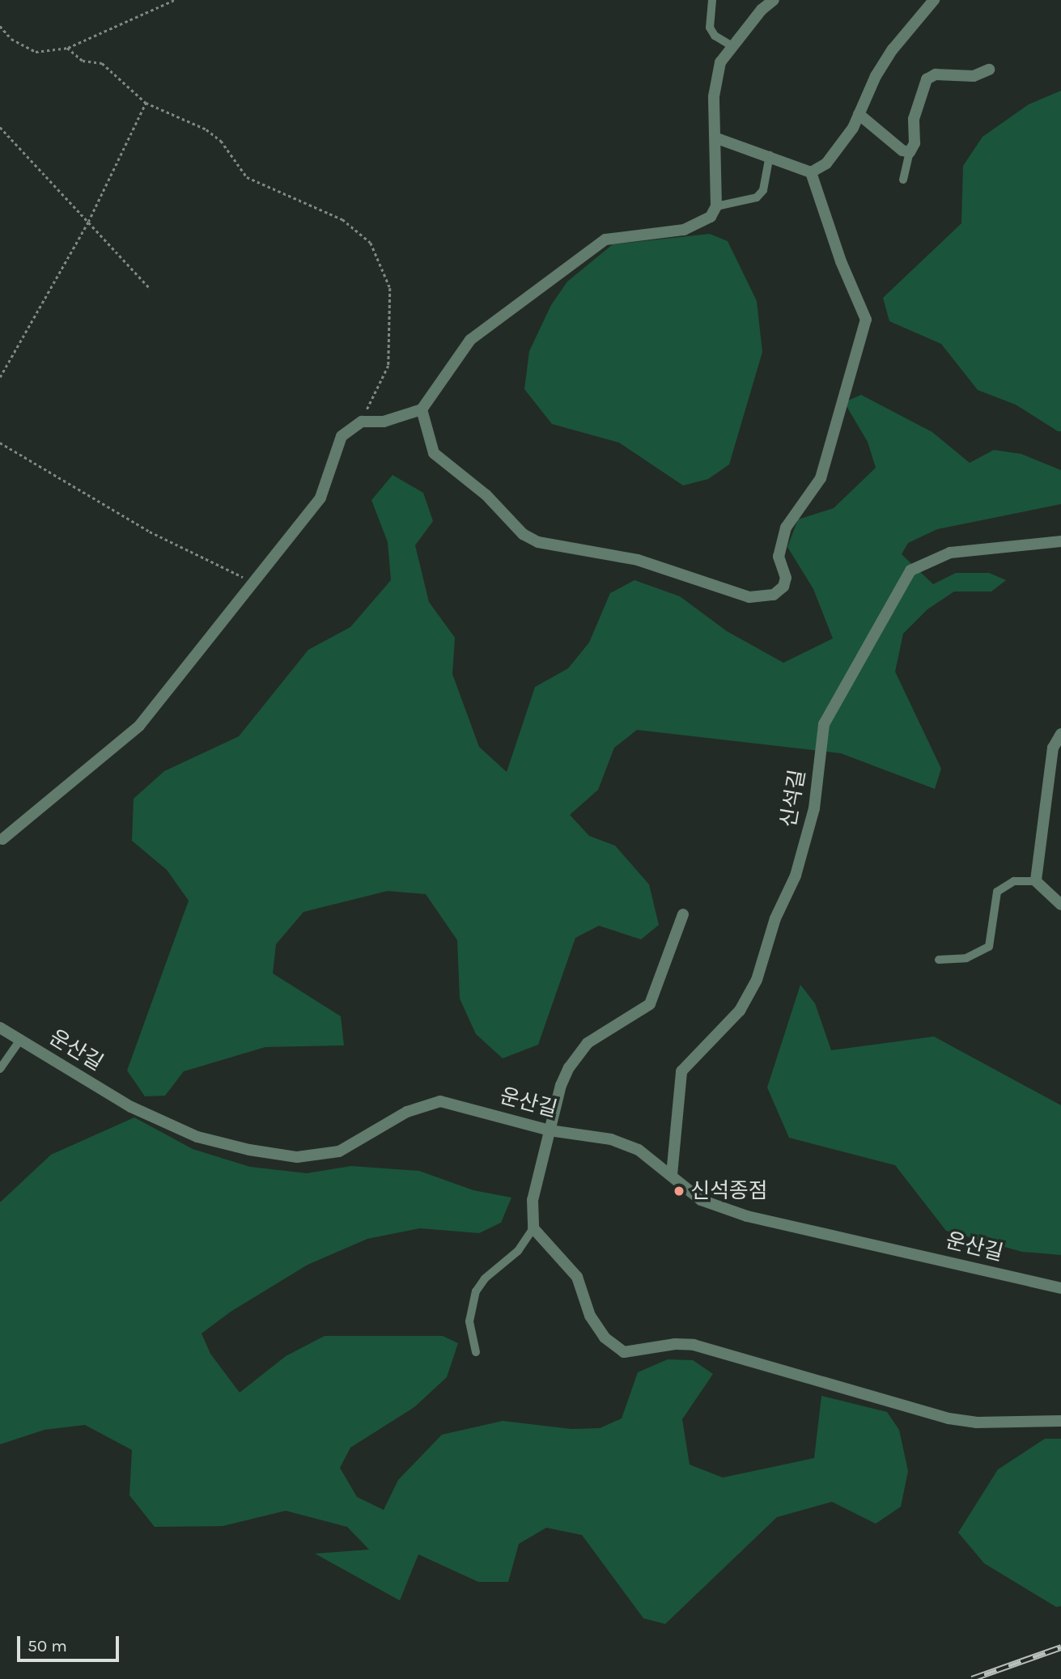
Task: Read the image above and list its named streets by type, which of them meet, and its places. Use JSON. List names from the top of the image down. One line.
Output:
{"streets":{"street":["신석길","운산길"]},"crossings":[["신석길","운산길"]],"places":["신석종점"],"scale_bar":"50 m"}
